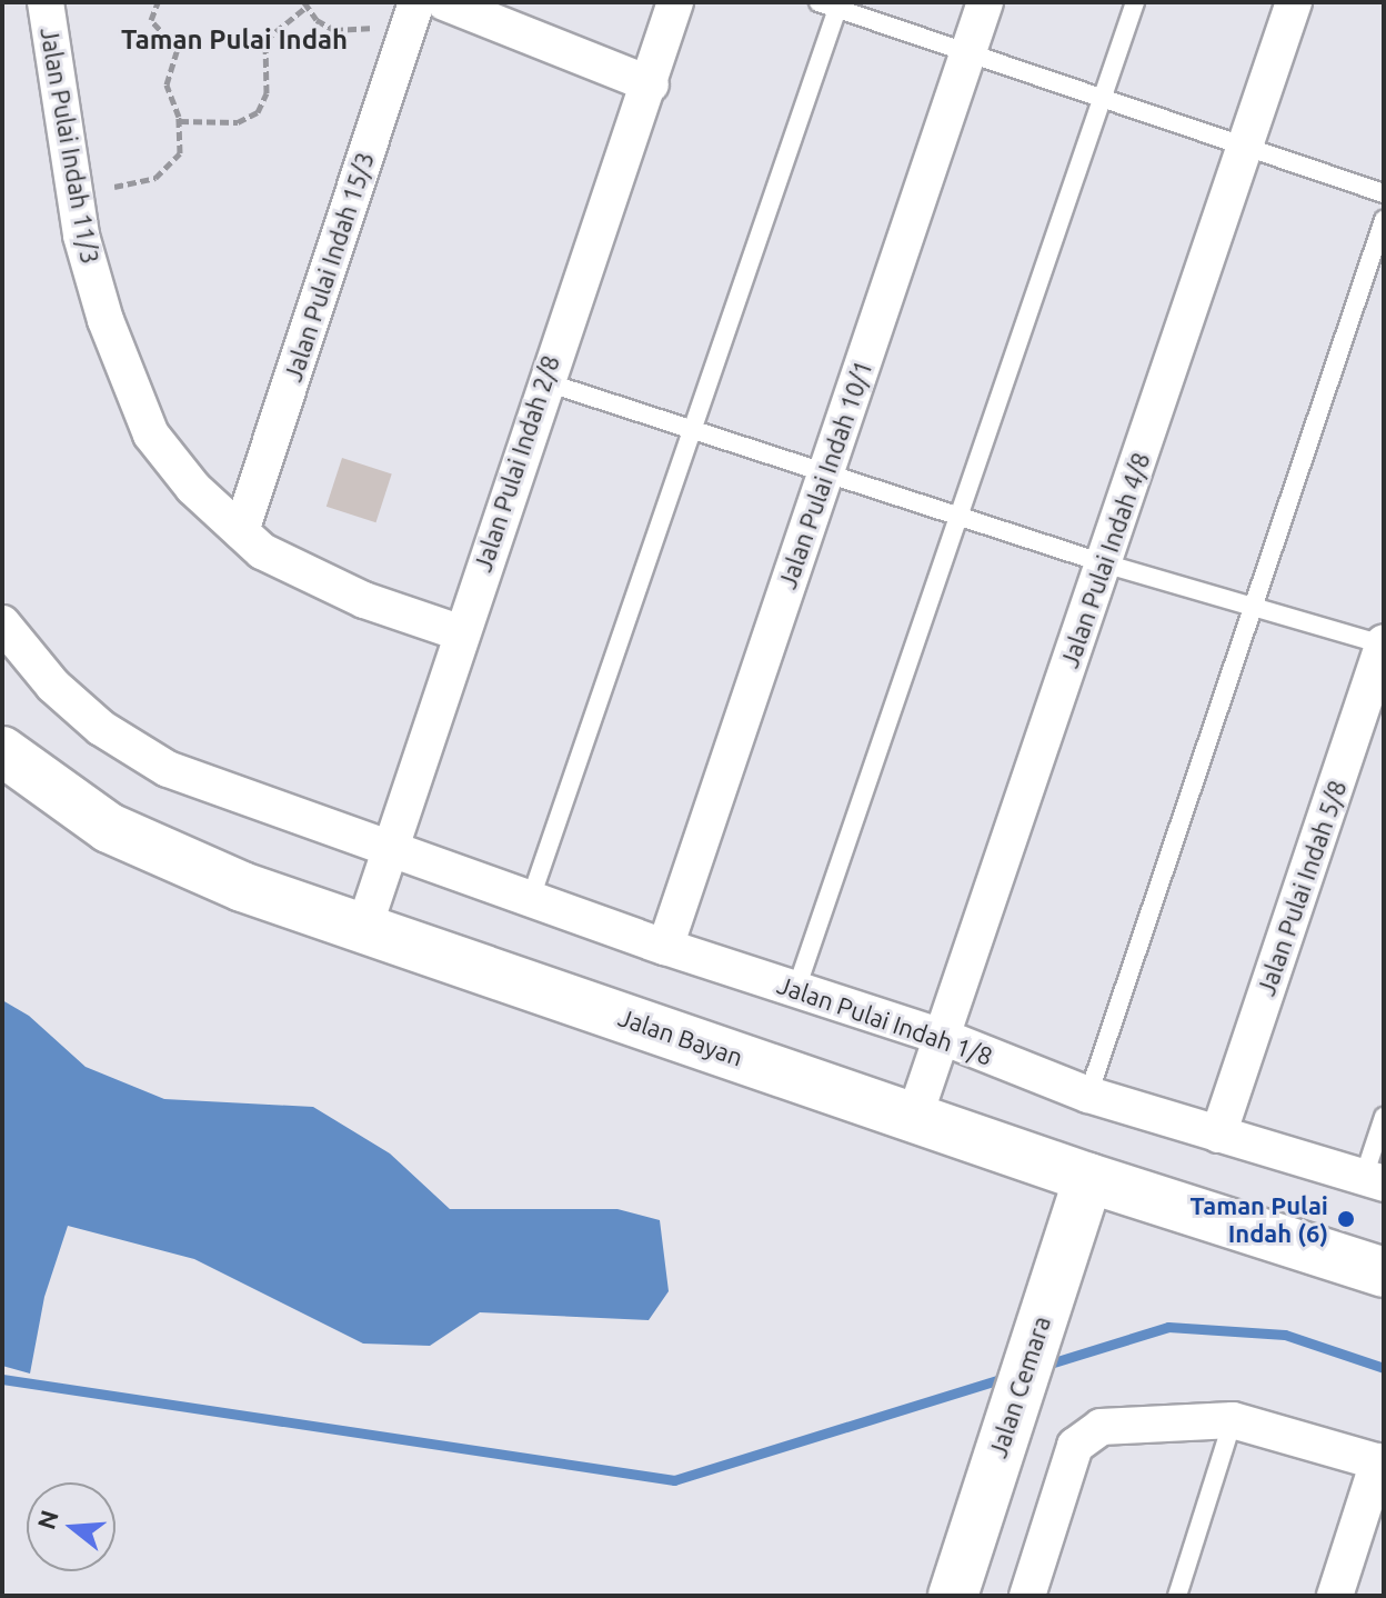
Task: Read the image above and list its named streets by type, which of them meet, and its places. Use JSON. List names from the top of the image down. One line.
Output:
{"streets":{"street":["Jalan Pulai Indah 11/3","Jalan Pulai Indah 15/3","Jalan Pulai Indah 2/8","Jalan Pulai Indah 10/1","Jalan Pulai Indah 4/8","Jalan Pulai Indah 5/8","Jalan Pulai Indah 1/8","Jalan Bayan","Jalan Cemara"]},"crossings":[["Jalan Pulai Indah 11/3","Jalan Pulai Indah 15/3"],["Jalan Pulai Indah 11/3","Jalan Pulai Indah 2/8"],["Jalan Pulai Indah 2/8","Jalan Pulai Indah 1/8"],["Jalan Pulai Indah 2/8","Jalan Bayan"],["Jalan Pulai Indah 10/1","Jalan Pulai Indah 1/8"],["Jalan Pulai Indah 4/8","Jalan Pulai Indah 1/8"],["Jalan Pulai Indah 4/8","Jalan Bayan"],["Jalan Pulai Indah 5/8","Jalan Pulai Indah 1/8"],["Jalan Bayan","Jalan Cemara"]],"districts":["Taman Pulai Indah"],"places":["Taman Pulai Indah (6)"],"north":"left"}
